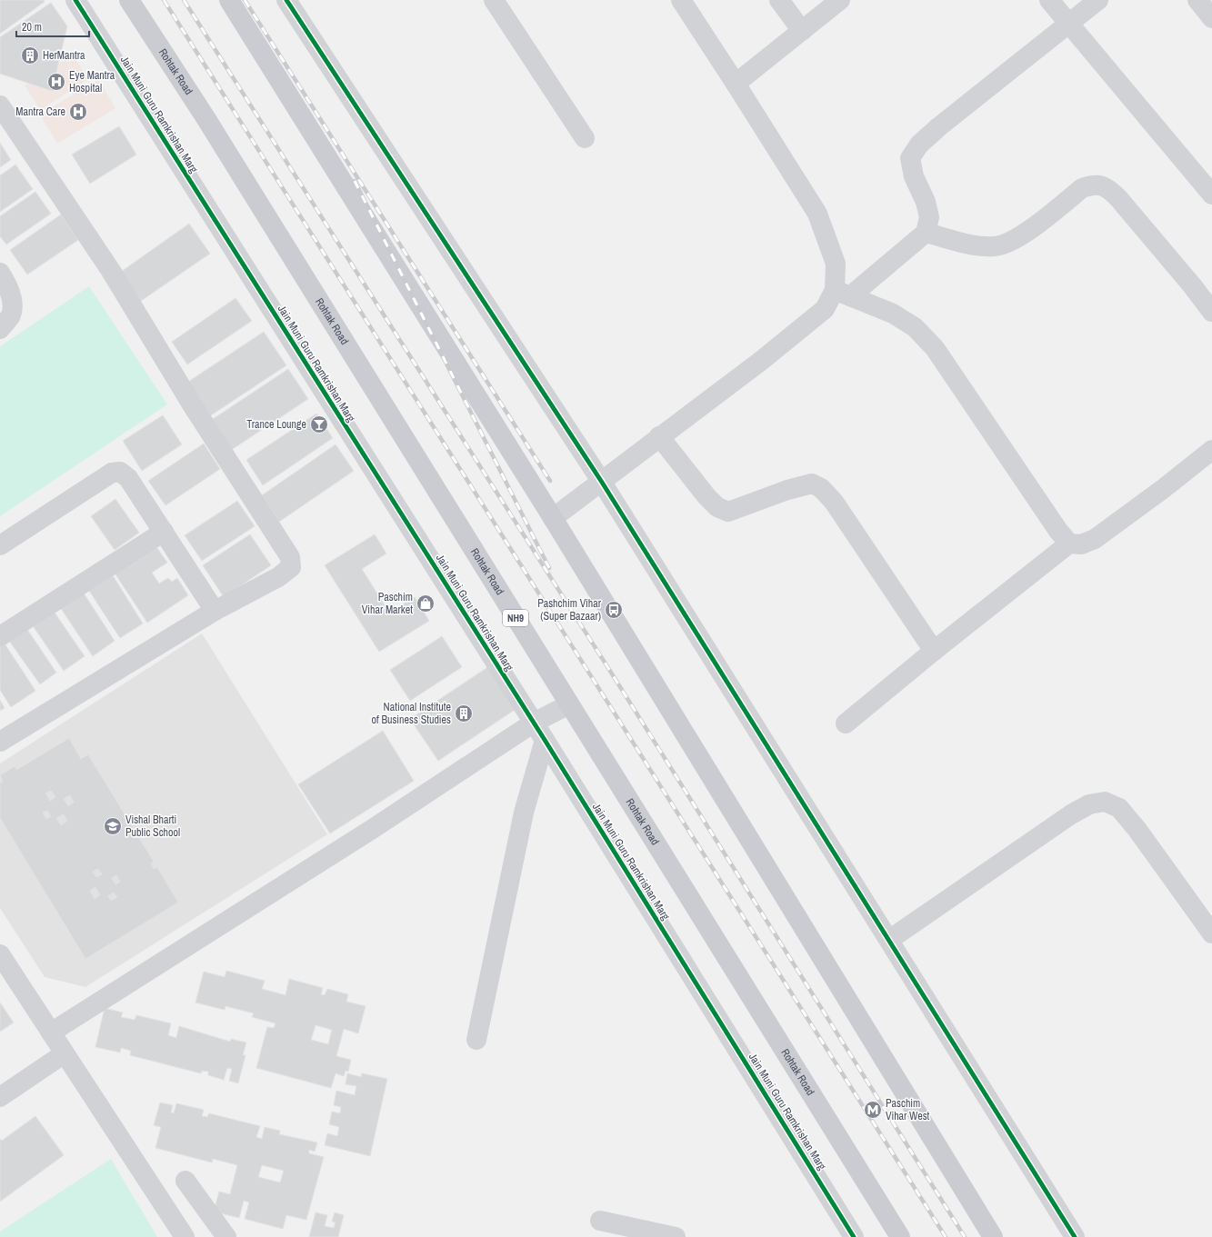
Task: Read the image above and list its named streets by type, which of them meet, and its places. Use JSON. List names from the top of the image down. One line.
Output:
{"streets":{"main road":["Rohtak Road","NH9"],"street":["Jain Muni Guru Ramkrishan Marg"]},"places":{"building":["HerMantra","National Institute of Business Studies"],"hospital":["Eye Mantra Hospital","Mantra Care"],"bar":["Trance Lounge"],"shop":["Paschim Vihar Market"],"bus stop":["Pashchim Vihar (Super Bazaar)"],"school or university":["Vishal Bharti Public School"],"metro station":["Paschim Vihar West"]},"scale_bar":"20 m"}
